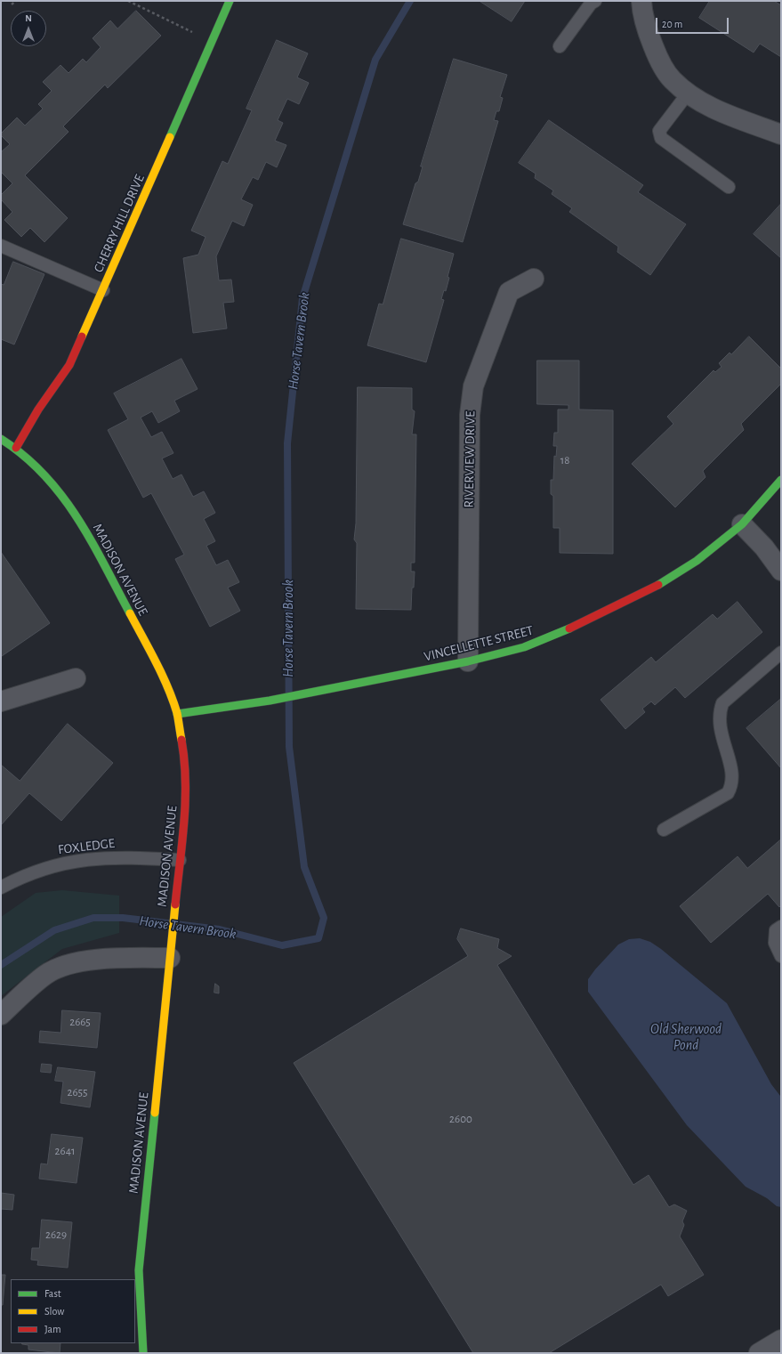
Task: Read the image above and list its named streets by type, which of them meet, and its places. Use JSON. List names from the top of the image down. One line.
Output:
{"streets":{"street":["CHERRY HILL DRIVE","RIVERVIEW DRIVE","MADISON AVENUE","VINCELLETTE STREET"],"lane":["FOXLEDGE"]},"crossings":[["CHERRY HILL DRIVE","MADISON AVENUE"],["RIVERVIEW DRIVE","VINCELLETTE STREET"],["MADISON AVENUE","VINCELLETTE STREET"],["MADISON AVENUE","FOXLEDGE"]],"water":["Horse Tavern Brook","Old Sherwood Pond"],"house_numbers":["18","2665","2655","2600","2641","2629"],"legend":["Fast","Slow","Jam"],"scale_bar":"20 m","north":"top"}
